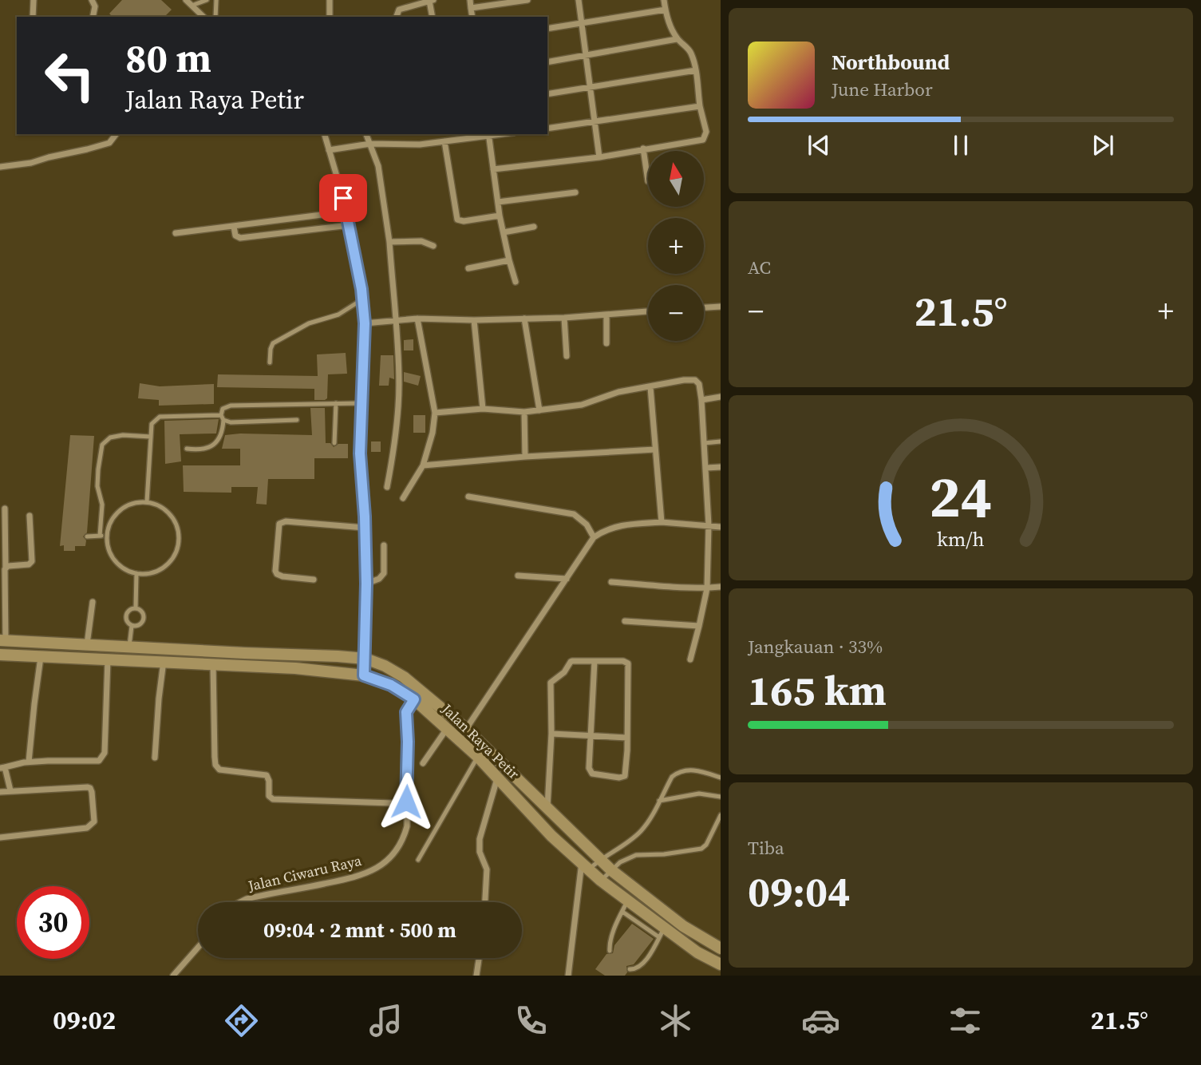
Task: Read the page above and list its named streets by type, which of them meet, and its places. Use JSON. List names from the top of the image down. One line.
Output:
{"streets":{"main road":["Jalan Raya Petir"],"street":["Jalan Ciwaru Raya"]},"crossings":[["Jalan Raya Petir","Jalan Ciwaru Raya"]],"north":"top","page":{"turn":["80 m","Jalan Raya Petir"],"song":["Northbound","June Harbor"],"map_buttons":["+","−"],"tile":["AC",["Jangkauan · 33%","165 km"],["Tiba","09:04"]],"heat":["−","21.5°","+"],"limit":"30","trip":"09:04 · 2 mnt · 500 m","tabs":["09:02","21.5°"],"gauge":["24","km/h"]}}
